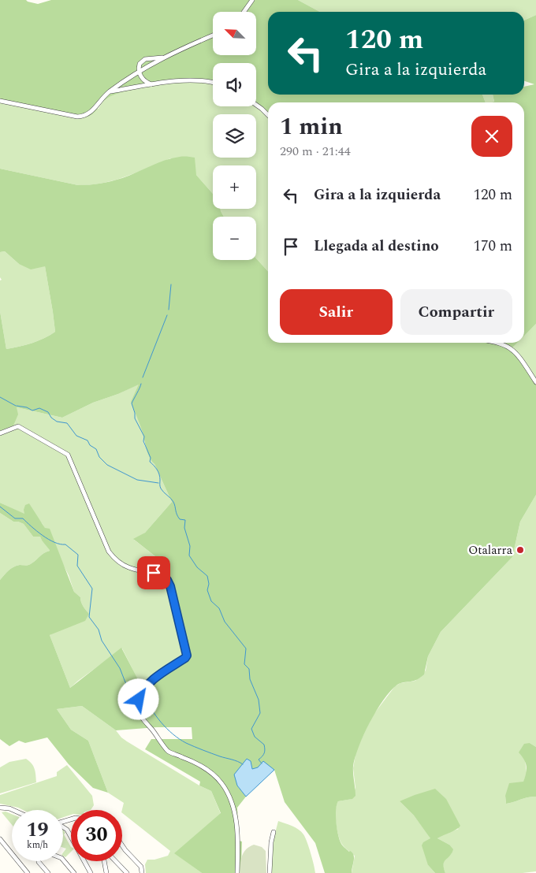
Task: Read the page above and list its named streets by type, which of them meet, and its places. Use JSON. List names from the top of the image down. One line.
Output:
{"places":["Otalarra"],"north":"top left","page":{"map_buttons":["+","−"],"turn":["120 m","Gira a la izquierda"],"heading":["1 min","290 m · 21:44"],"list":[{"name":"Gira a la izquierda","value":"120 m"},{"name":"Llegada al destino","value":"170 m"}],"buttons":["Salir","Compartir"],"speed":"19 km/h","limit":"30"}}
